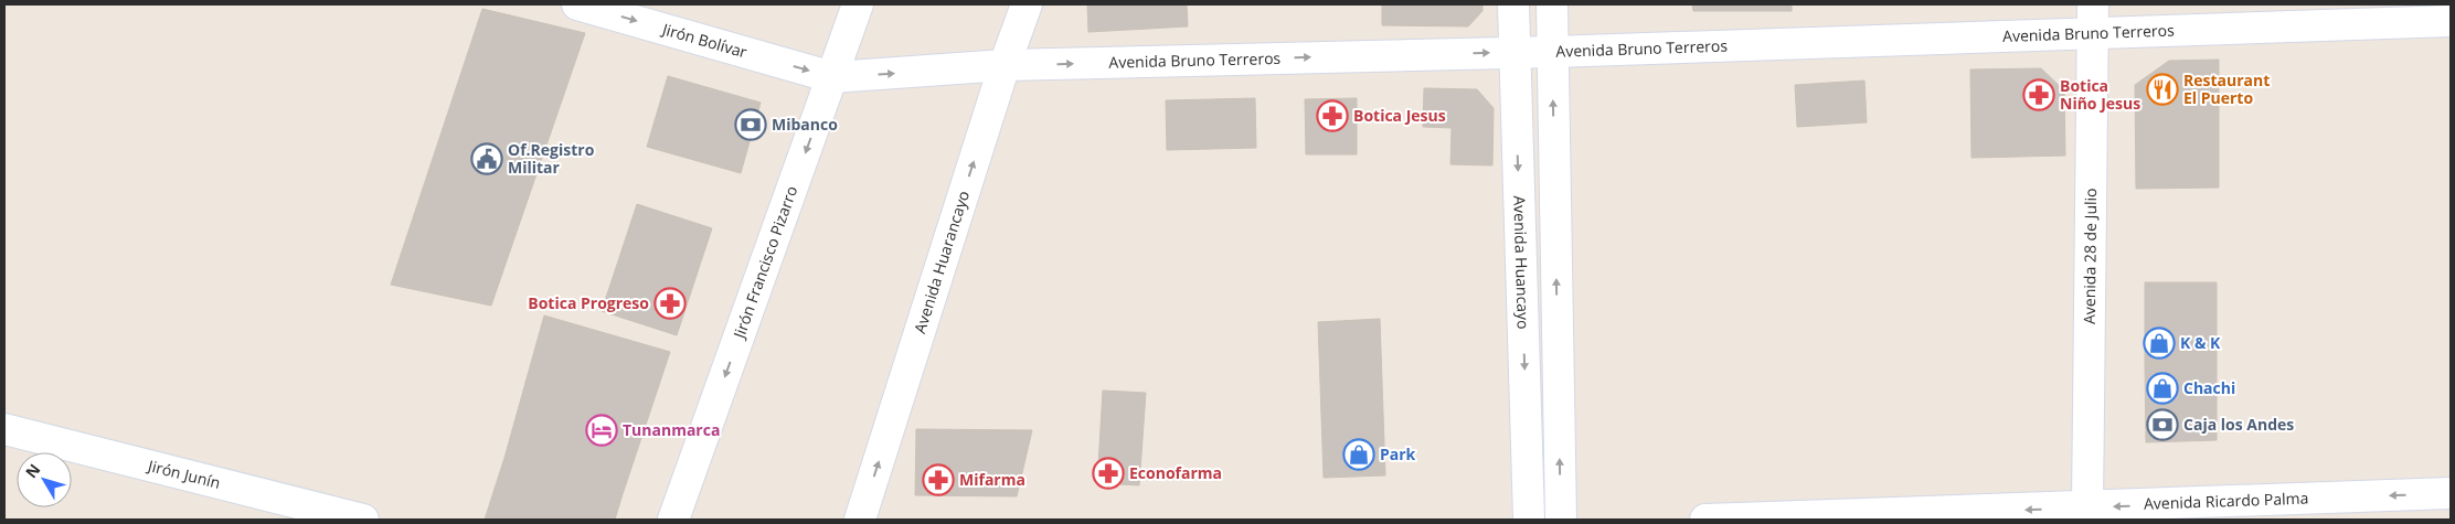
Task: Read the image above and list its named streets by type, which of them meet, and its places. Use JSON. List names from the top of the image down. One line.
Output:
{"streets":{"street":["Avenida Bruno Terreros","Jirón Bolívar","Avenida 28 de Julio","Avenida Huarancayo","Jirón Francisco Pizarro","Avenida Huancayo","Jirón Junín","Avenida Ricardo Palma"]},"crossings":[["Avenida Bruno Terreros","Jirón Bolívar"],["Avenida Bruno Terreros","Avenida 28 de Julio"],["Avenida Bruno Terreros","Avenida Huarancayo"],["Avenida Bruno Terreros","Jirón Francisco Pizarro"],["Avenida Bruno Terreros","Avenida Huancayo"],["Jirón Bolívar","Jirón Francisco Pizarro"],["Avenida 28 de Julio","Avenida Ricardo Palma"]],"one_way":["Avenida Bruno Terreros","Jirón Bolívar","Avenida Huarancayo","Jirón Francisco Pizarro","Avenida Ricardo Palma"],"places":{"restaurant":["Restaurant El Puerto"],"pharmacy":["Botica Niño Jesus","Botica Jesus","Botica Progreso","Econofarma","Mifarma"],"bank":["Mibanco","Caja los Andes"],"public building":["Of.Registro Militar"],"shop":["K & K","Chachi","Park"],"hotel":["Tunanmarca"]},"north":"top left"}
